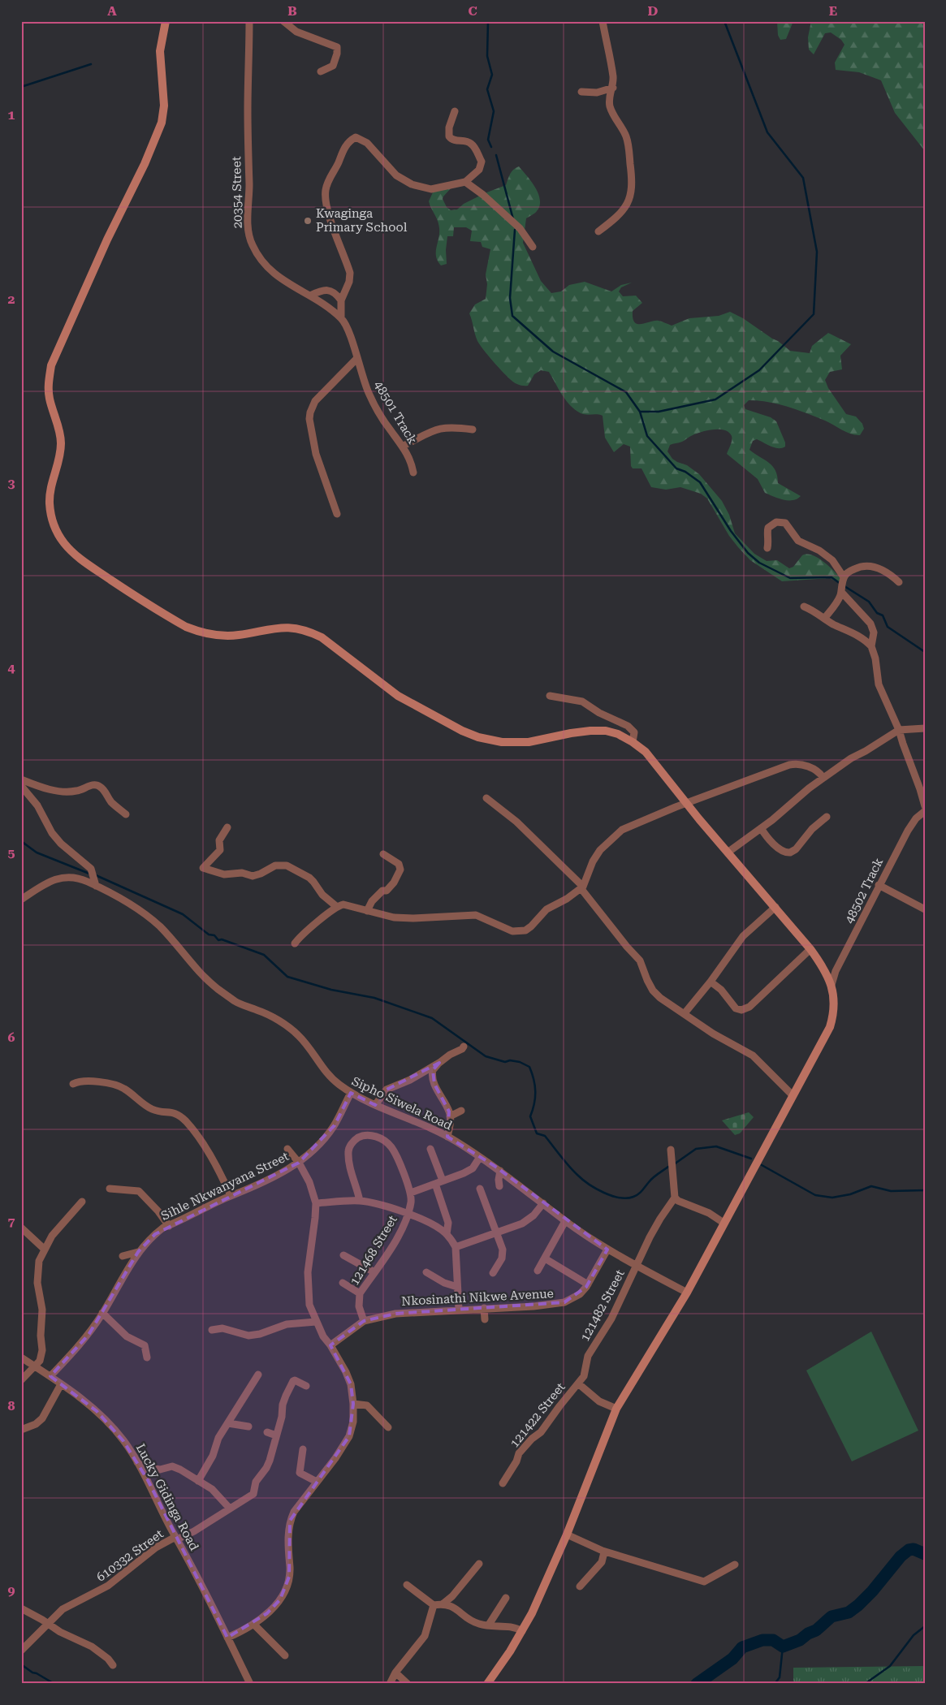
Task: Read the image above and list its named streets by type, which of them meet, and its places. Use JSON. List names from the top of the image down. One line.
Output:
{"streets":{"street":["20354 Street","48501 Track","48502 Track","Sipho Siwela Road","Sihle Nkwanyana Street","121468 Street","Nkosinathi Nikwe Avenue","121482 Street","121422 Street","Lucky Gidinga Road","610332 Street"]},"crossings":[["20354 Street","48501 Track"],["Sipho Siwela Road","Sihle Nkwanyana Street"],["Sipho Siwela Road","Nkosinathi Nikwe Avenue"],["Sipho Siwela Road","121482 Street"],["Sihle Nkwanyana Street","Lucky Gidinga Road"],["121468 Street","Nkosinathi Nikwe Avenue"],["121482 Street","121422 Street"],["Lucky Gidinga Road","610332 Street"]],"places":["Kwaginga Primary School"],"grid":{"columns":["A","B","C","D","E"],"rows":["1","2","3","4","5","6","7","8","9"]}}
